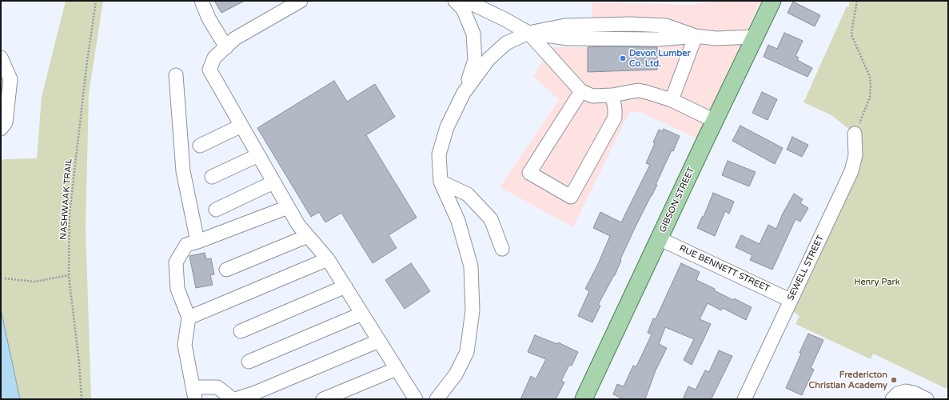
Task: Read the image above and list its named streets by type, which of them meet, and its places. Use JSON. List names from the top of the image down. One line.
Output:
{"streets":{"main road":["GIBSON STREET"],"street":["SEWELL STREET","RUE BENNETT STREET"],"path":["NASHWAAK TRAIL"]},"crossings":[["GIBSON STREET","RUE BENNETT STREET"],["SEWELL STREET","RUE BENNETT STREET"]],"parks":["Henry Park"],"places":["Devon Lumber Co. Ltd.","Fredericton Christian Academy"]}
